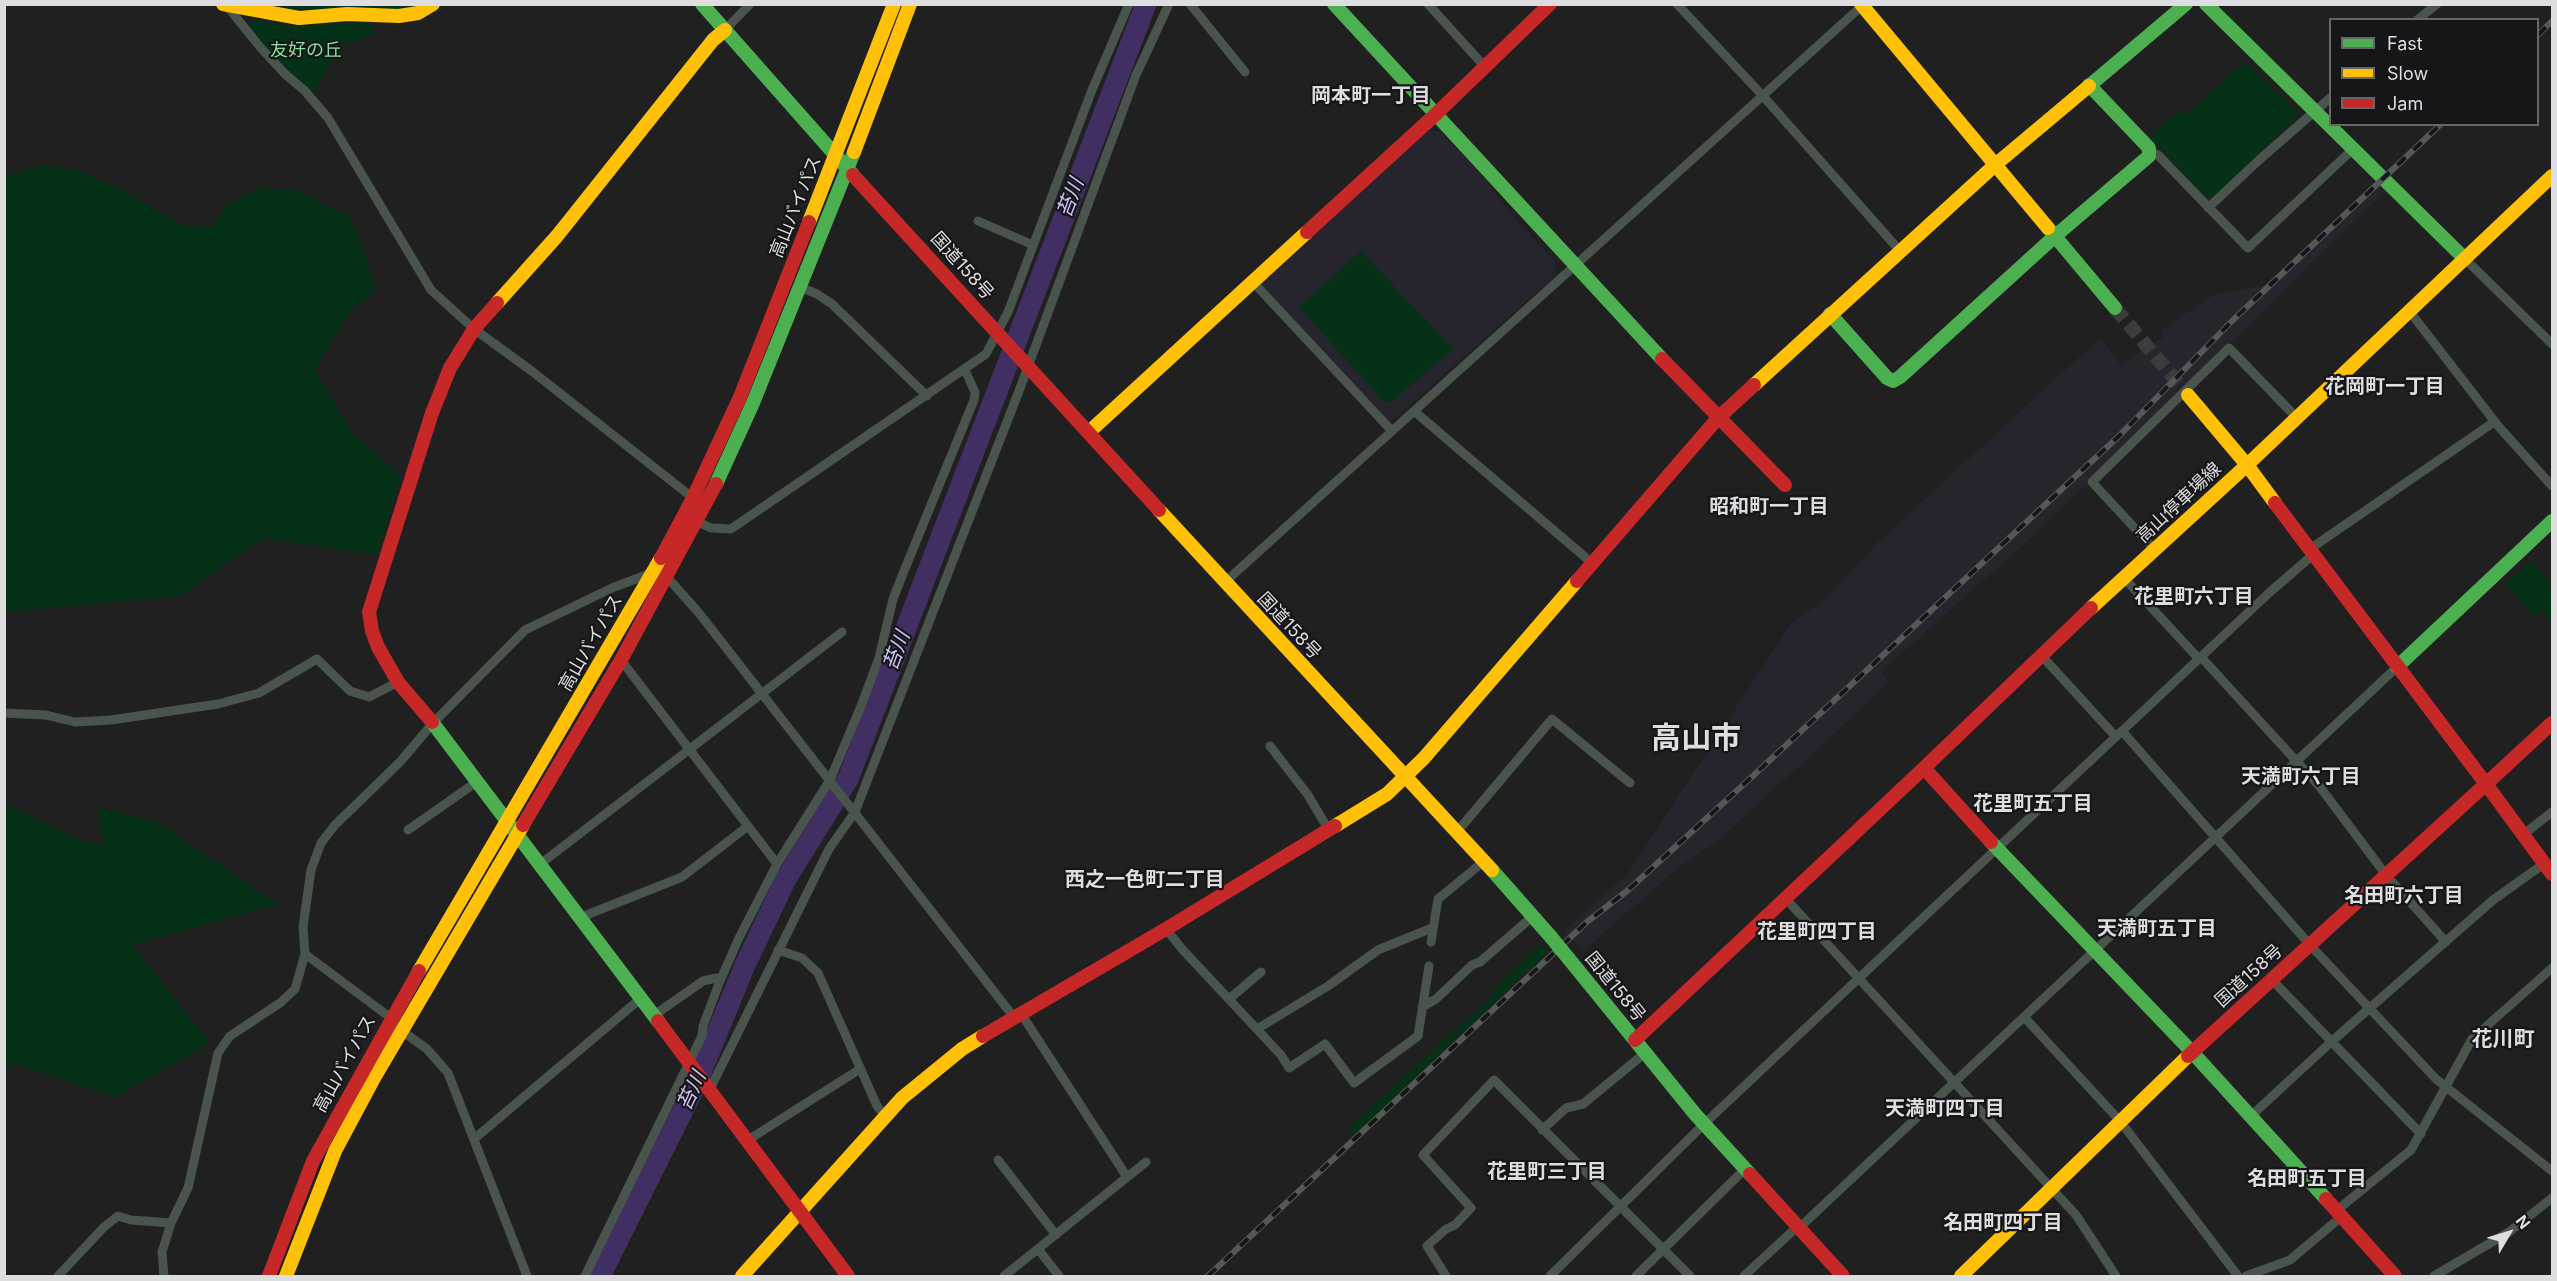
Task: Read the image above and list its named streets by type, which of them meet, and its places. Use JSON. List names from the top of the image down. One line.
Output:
{"streets":{"main road":["高山バイパス","国道158号","高山停車場線"]},"crossings":[["高山バイパス","国道158号"],["国道158号","高山停車場線"]],"districts":["岡本町一丁目","花岡町一丁目","昭和町一丁目","花里町六丁目","高山市","天満町六丁目","花里町五丁目","西之一色町二丁目","名田町六丁目","天満町五丁目","花里町四丁目","花川町","天満町四丁目","花里町三丁目","名田町五丁目","名田町四丁目"],"water":["苔川"],"parks":["友好の丘"],"legend":["Fast","Slow","Jam"],"north":"top right"}
